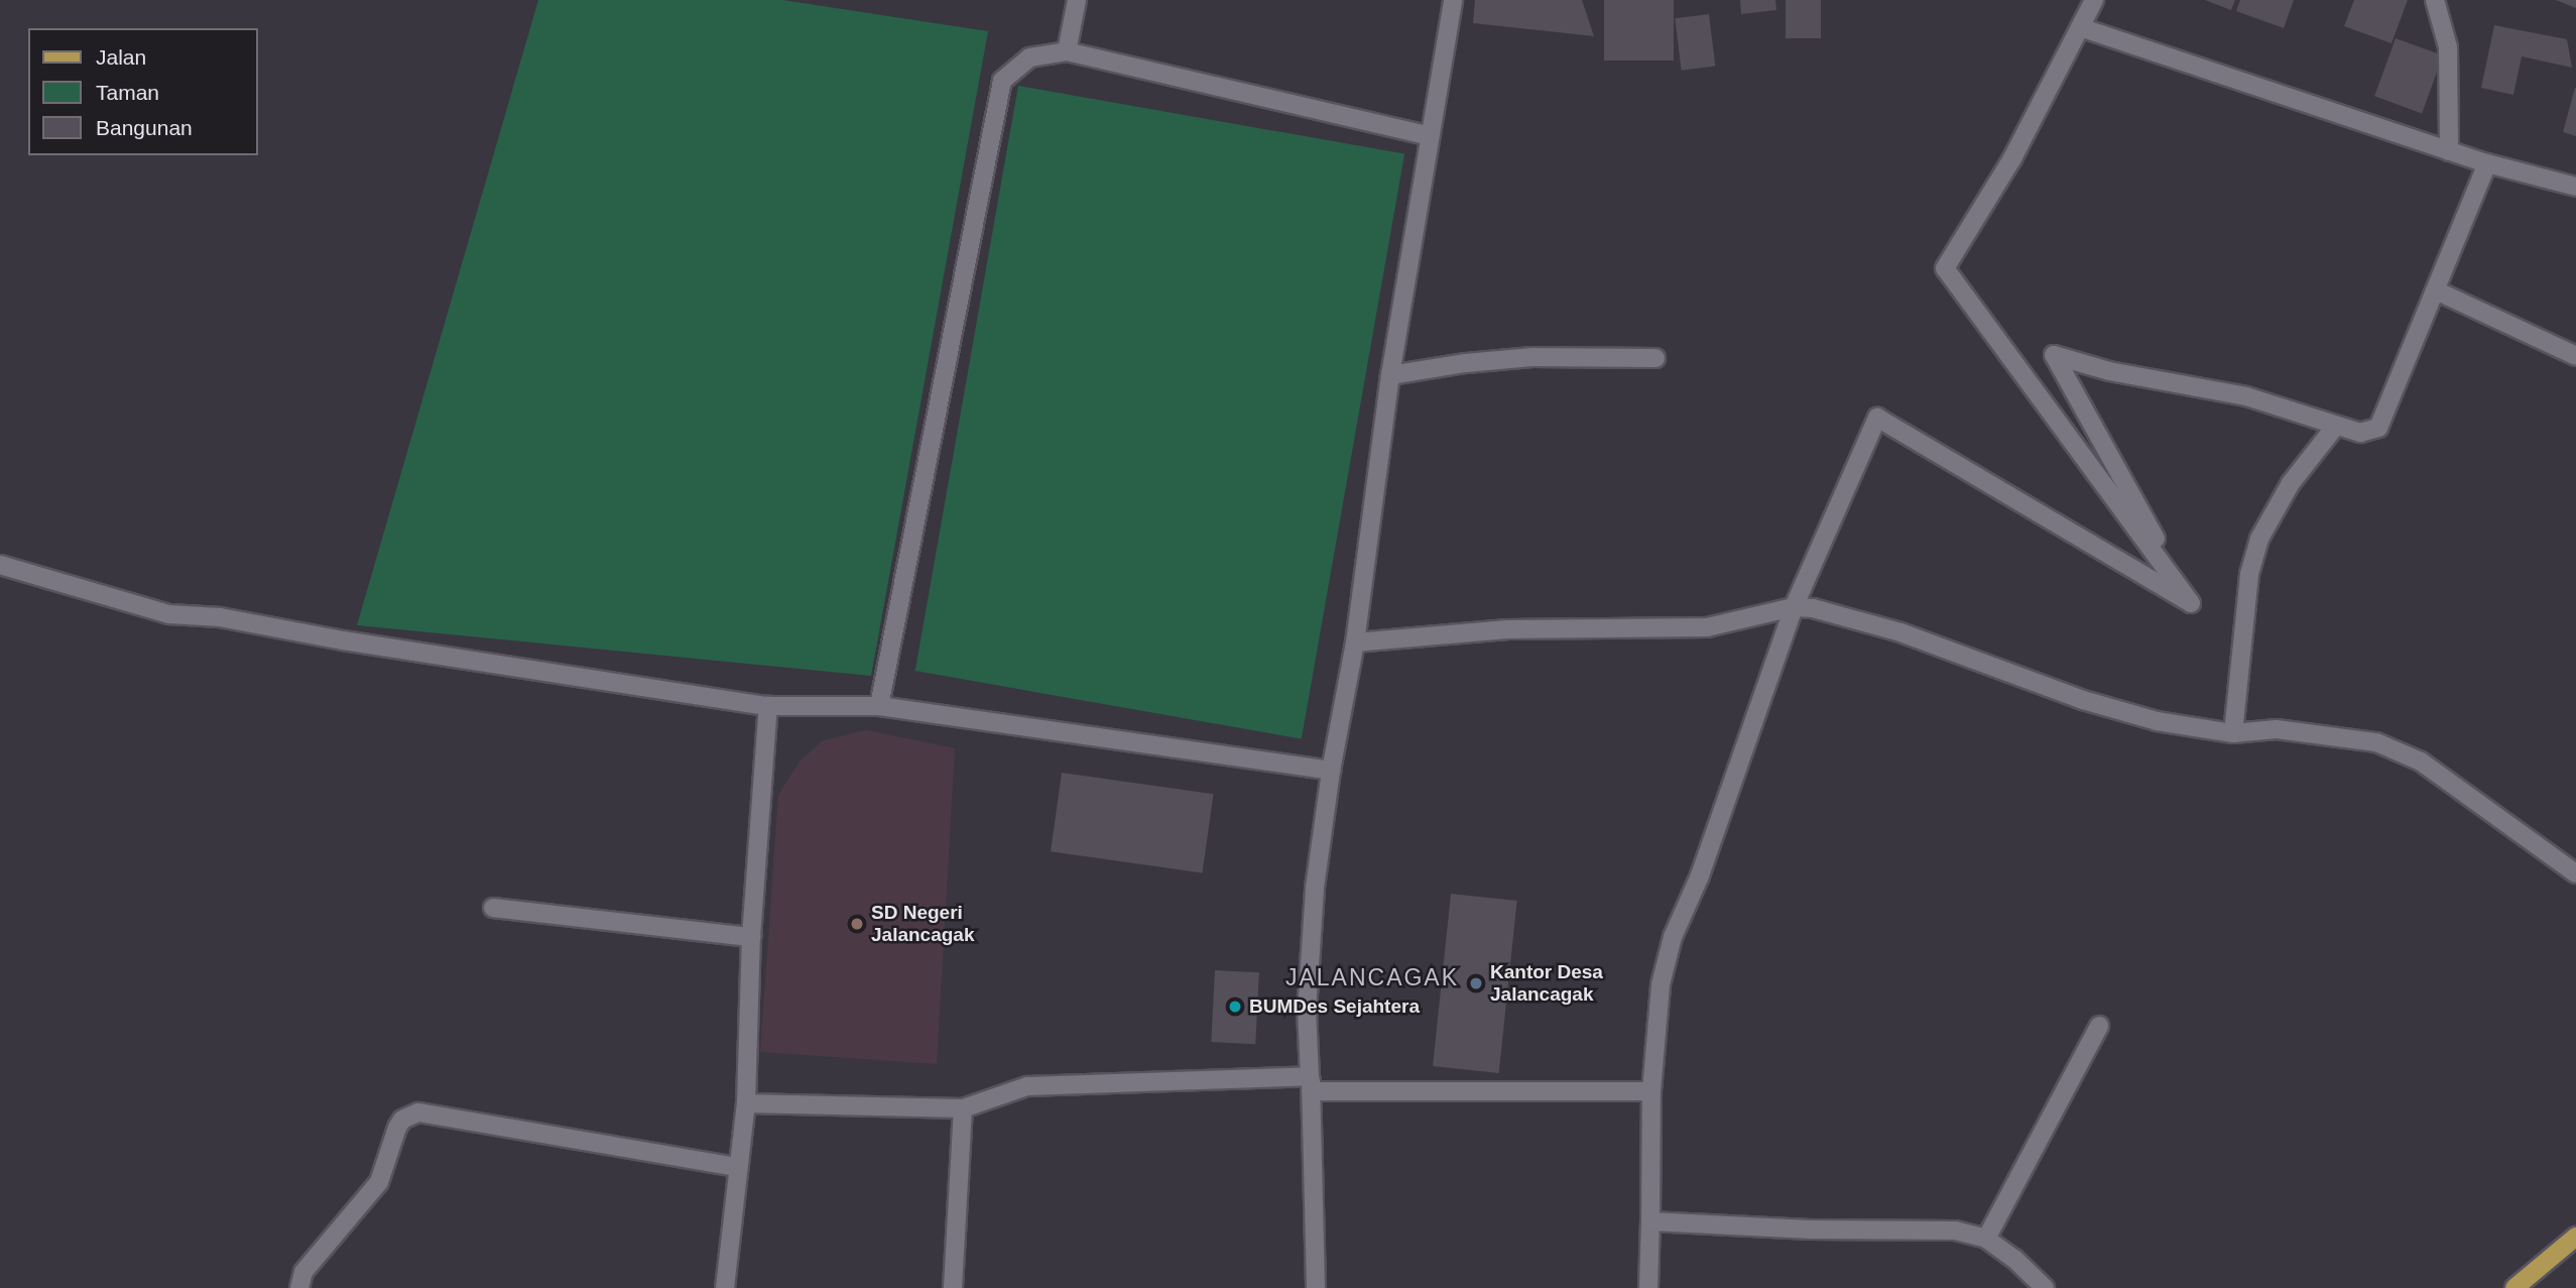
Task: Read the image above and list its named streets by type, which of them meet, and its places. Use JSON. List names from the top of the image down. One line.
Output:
{"districts":["JALANCAGAK"],"places":["SD Negeri Jalancagak","Kantor Desa Jalancagak","BUMDes Sejahtera"],"legend":["Jalan","Taman","Bangunan"]}
